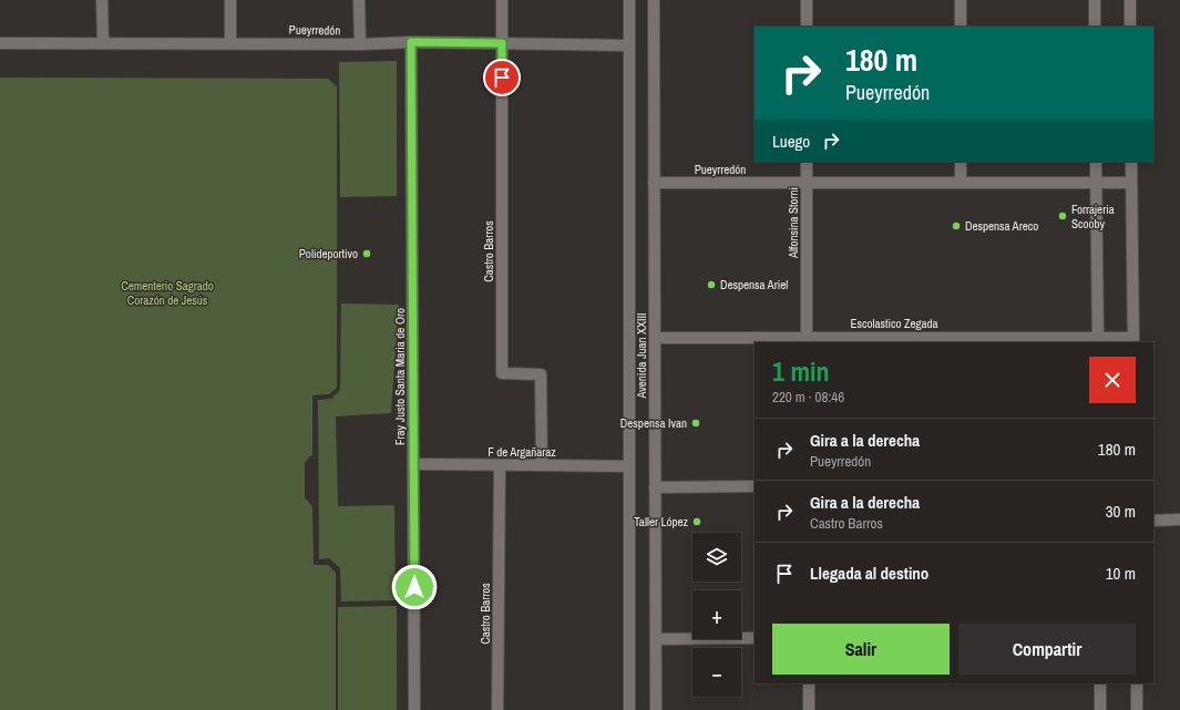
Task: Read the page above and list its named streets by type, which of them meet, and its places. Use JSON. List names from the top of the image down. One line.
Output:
{"streets":{"street":["Pueyrredón","Alfonsina Storni","Castro Barros","Escolastico Zegada","Avenida Juan XXIII","Fray Justo Santa Maria de Oro","F de Argañaraz"]},"crossings":[["Pueyrredón","Alfonsina Storni"],["Pueyrredón","Castro Barros"],["Pueyrredón","Avenida Juan XXIII"],["Pueyrredón","Fray Justo Santa Maria de Oro"],["Alfonsina Storni","Escolastico Zegada"],["Castro Barros","F de Argañaraz"],["Escolastico Zegada","Avenida Juan XXIII"],["Avenida Juan XXIII","F de Argañaraz"],["Fray Justo Santa Maria de Oro","F de Argañaraz"]],"parks":["Cementerio Sagrado Corazón de Jesús"],"places":["Forrajeria Scooby","Despensa Areco","Polideportivo","Despensa Ariel","Despensa Ivan","Taller López"],"page":{"turn":["180 m","Pueyrredón"],"then":"Luego","heading":["1 min","220 m · 08:46"],"list":[{"name":"Gira a la derecha","note":"Pueyrredón","value":"180 m"},{"name":"Gira a la derecha","note":"Castro Barros","value":"30 m"},{"name":"Llegada al destino","value":"10 m"}],"map_buttons":["+","−"],"buttons":["Salir","Compartir"]}}
